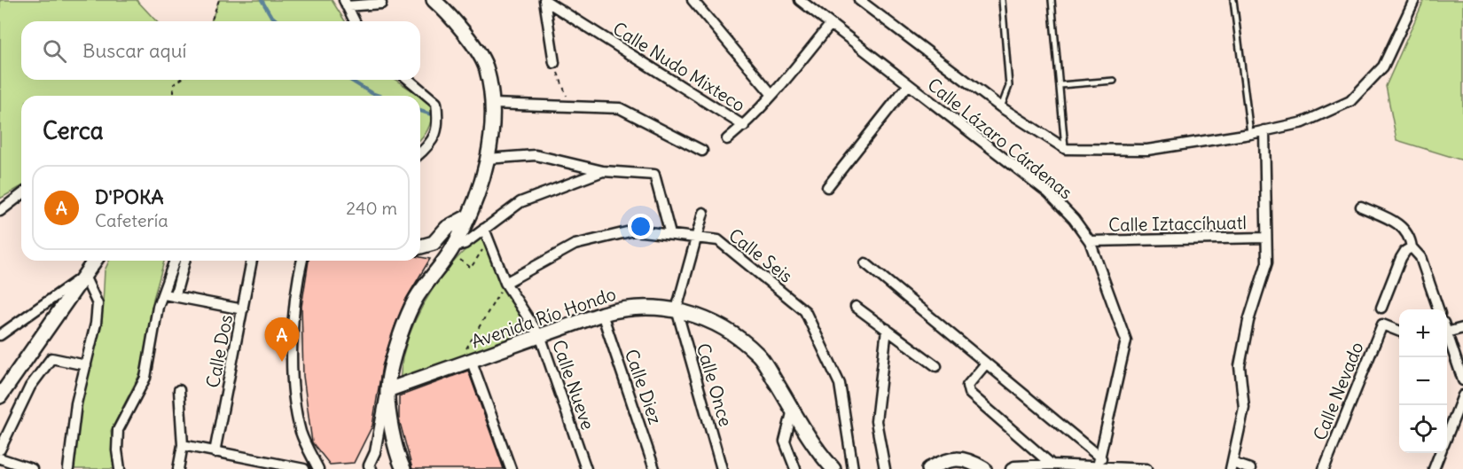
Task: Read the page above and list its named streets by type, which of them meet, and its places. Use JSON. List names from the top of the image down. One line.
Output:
{"streets":{"street":["Calle Nudo Mixteco","Calle Lázaro Cárdenas","Calle Iztaccíhuatl","Calle Seis","Avenida Río Hondo","Calle Dos","Calle Nueve","Calle Once","Calle Diez","Calle Nevado"]},"crossings":[["Calle Lázaro Cárdenas","Calle Iztaccíhuatl"],["Calle Seis","Calle Nueve"],["Avenida Río Hondo","Calle Nueve"],["Avenida Río Hondo","Calle Once"],["Avenida Río Hondo","Calle Diez"]],"page":{"search":"Buscar aquí","heading":"Cerca","list":[{"mark":"A","name":"D'POKA","note":"Cafetería","value":"240 m"}],"map_buttons":["+","−"],"pins":"A"}}
